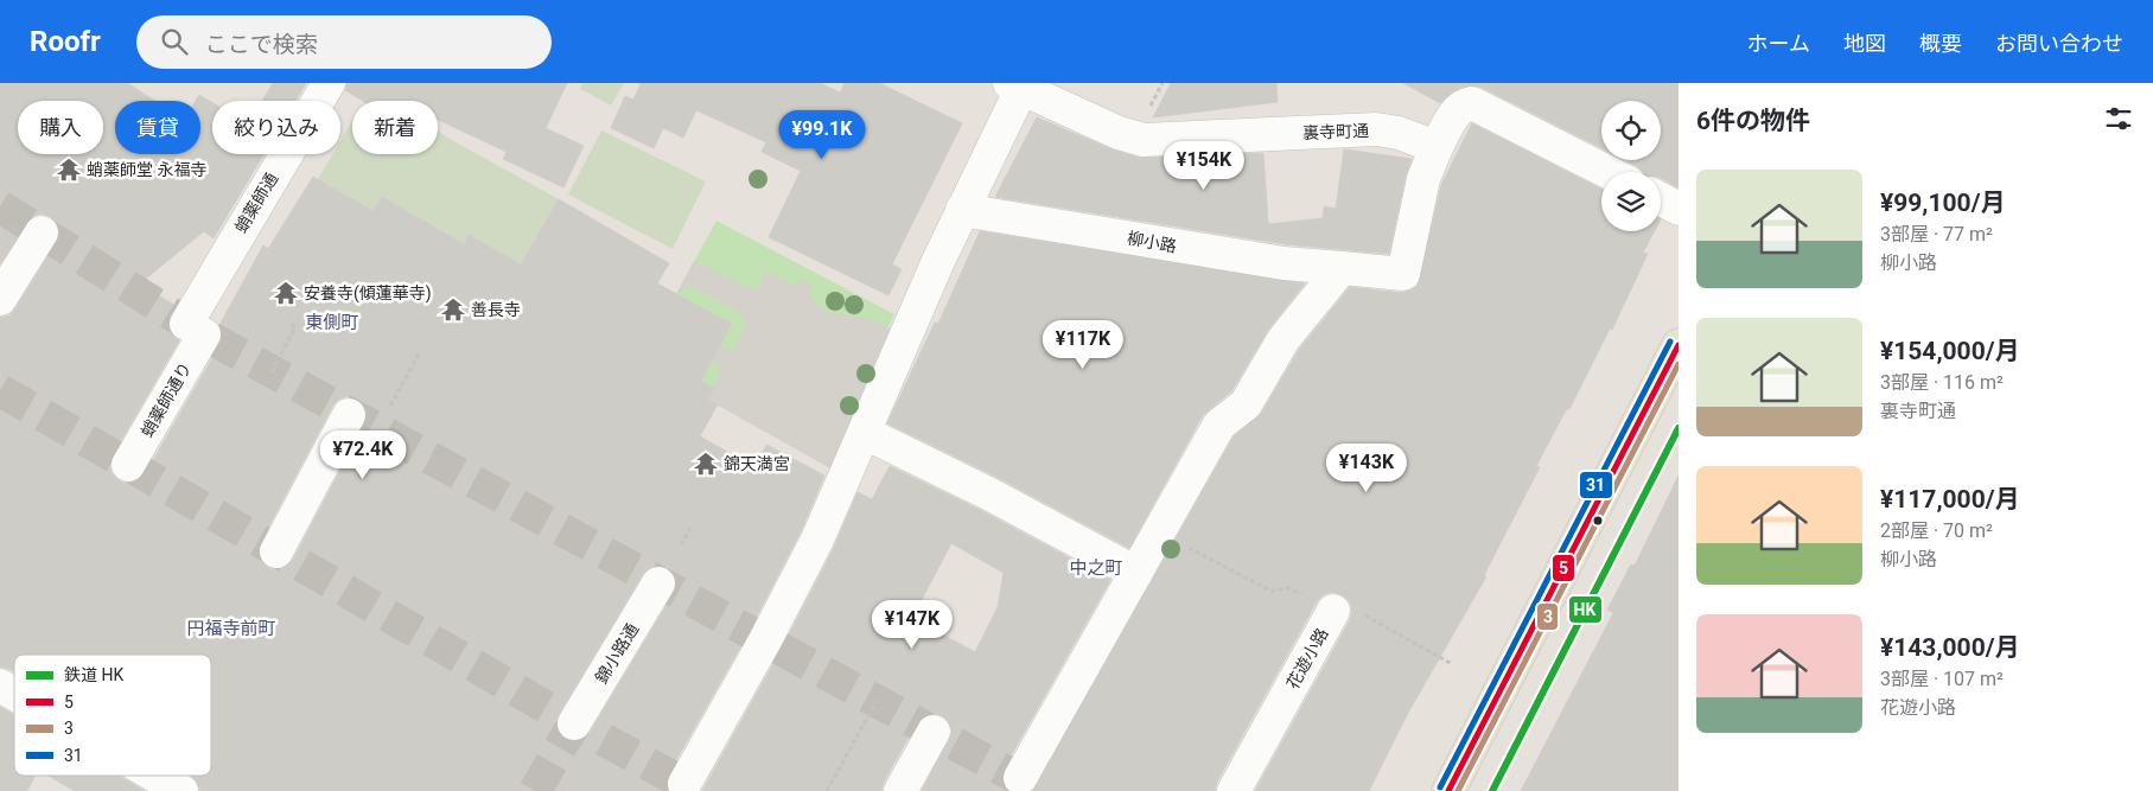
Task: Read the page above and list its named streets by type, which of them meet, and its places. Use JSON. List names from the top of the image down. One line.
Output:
{"streets":{"street":["裏寺町通","蛸薬師通","柳小路","蛸薬師通り","錦小路通","花遊小路"]},"crossings":[["裏寺町通","柳小路"],["蛸薬師通","蛸薬師通り"]],"districts":["東側町","中之町","円福寺前町"],"places":{"temple":["蛸薬師堂 永福寺","安養寺(傾蓮華寺)","善長寺","錦天満宮"]},"lines":["transit line 31","transit line 5","transit line 3","rail line HK"],"legend":["鉄道 HK","5","3","31"],"page":{"header":"Roofr","search":"ここで検索","nav":["ホーム","地図","概要","お問い合わせ"],"heading":"6件の物件","chip":["購入","賃貸","絞り込み","新着"],"price":["¥99.1K","¥154K","¥117K","¥72.4K","¥143K","¥147K"],"list":[{"name":"¥99,100/月","note":"3部屋 · 77 m² · 柳小路"},{"name":"¥154,000/月","note":"3部屋 · 116 m² · 裏寺町通"},{"name":"¥117,000/月","note":"2部屋 · 70 m² · 柳小路"},{"name":"¥143,000/月","note":"3部屋 · 107 m² · 花遊小路"}]}}
